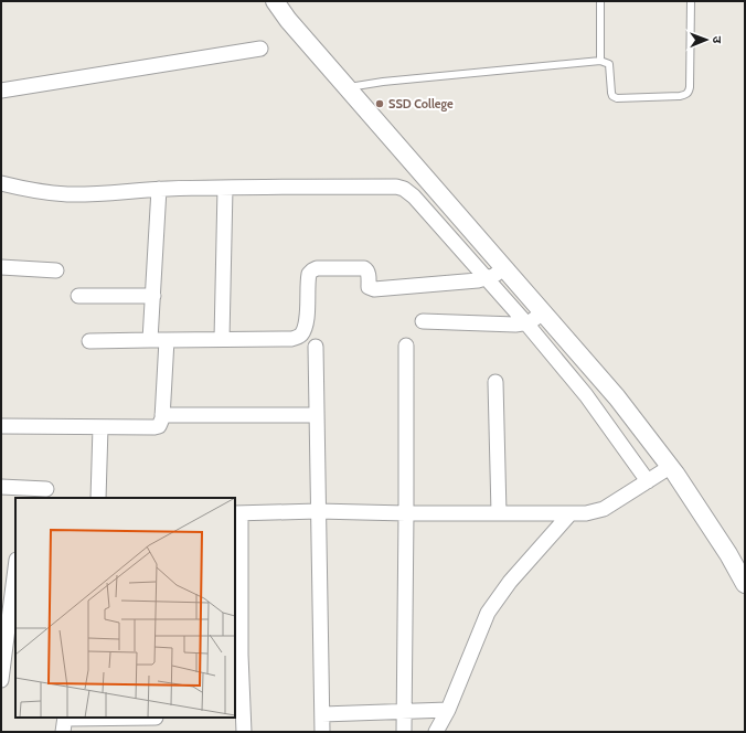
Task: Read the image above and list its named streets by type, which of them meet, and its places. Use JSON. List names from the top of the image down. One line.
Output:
{"places":["SSD College"],"north":"right"}
